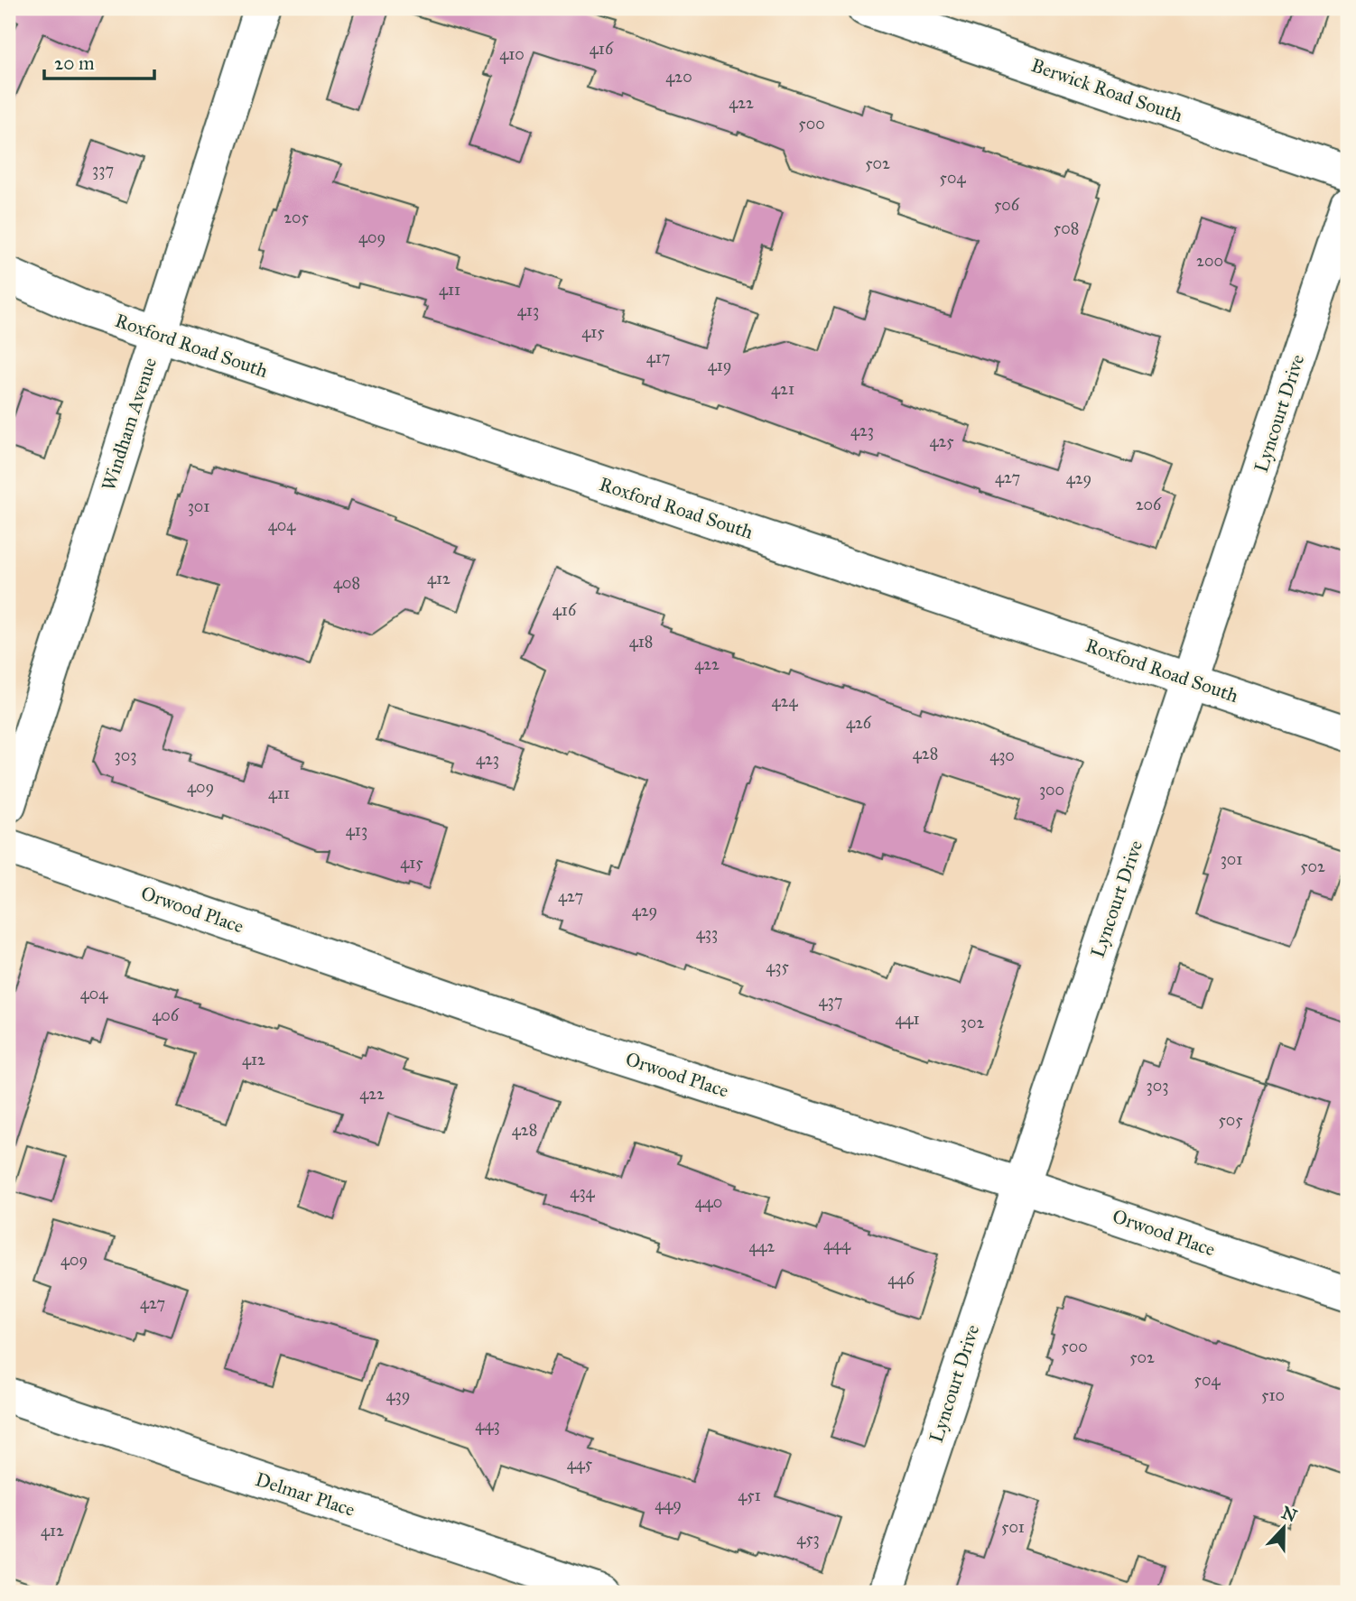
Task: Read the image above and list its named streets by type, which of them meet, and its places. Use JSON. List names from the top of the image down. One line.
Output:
{"streets":{"street":["Berwick Road South","Roxford Road South","Lyncourt Drive","Windham Avenue","Orwood Place","Delmar Place"]},"crossings":[["Roxford Road South","Lyncourt Drive"],["Roxford Road South","Windham Avenue"],["Lyncourt Drive","Orwood Place"]],"house_numbers":["416","410","420","422","500","502","337","504","506","205","508","409","200","411","413","415","417","419","421","423","425","427","429","206","301","404","412","408","416","418","422","424","426","428","303","430","423","409","300","411","413","301","415","502","427","429","433","435","404","437","406","441","302","412","303","422","505","428","434","440","444","442","409","446","427","500","502","504","439","510","443","445","451","449","501","412","453"],"scale_bar":"20 m","north":"top"}
